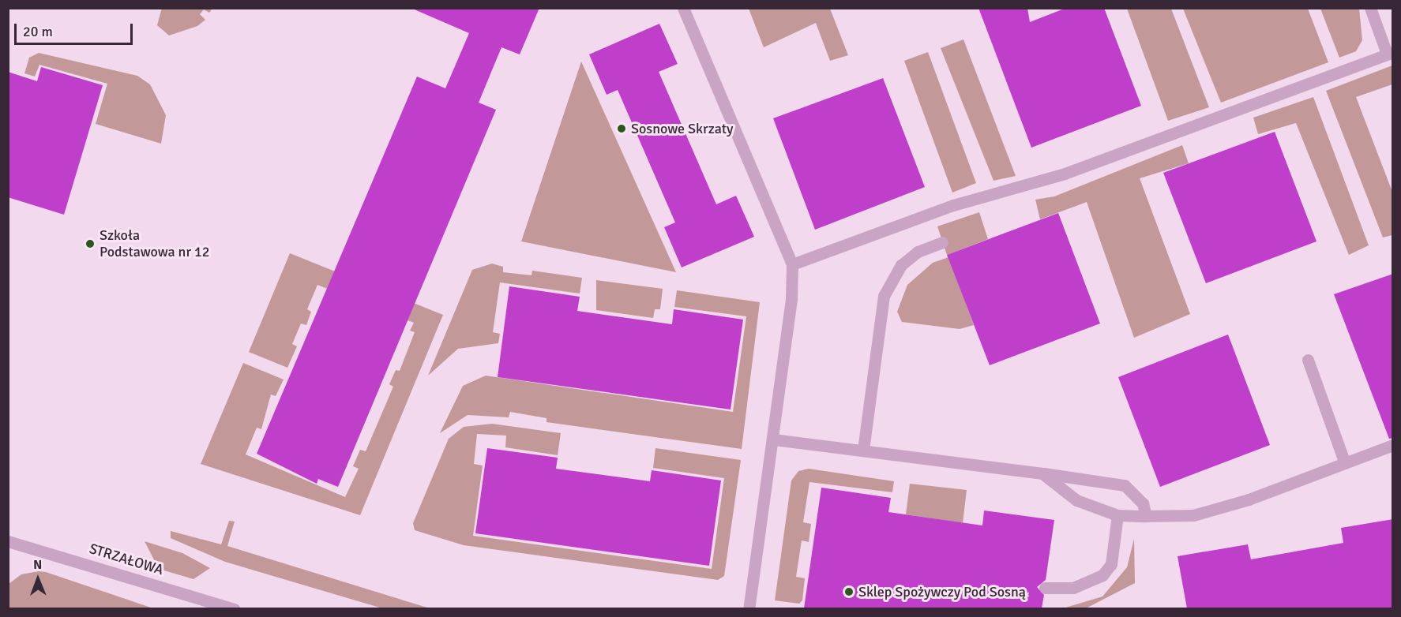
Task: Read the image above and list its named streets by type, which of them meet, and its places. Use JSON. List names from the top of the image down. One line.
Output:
{"streets":{"street":["STRZAŁOWA"]},"places":["Sosnowe Skrzaty","Szkoła Podstawowa nr 12","Sklep Spożywczy Pod Sosną"],"scale_bar":"20 m","north":"top"}
